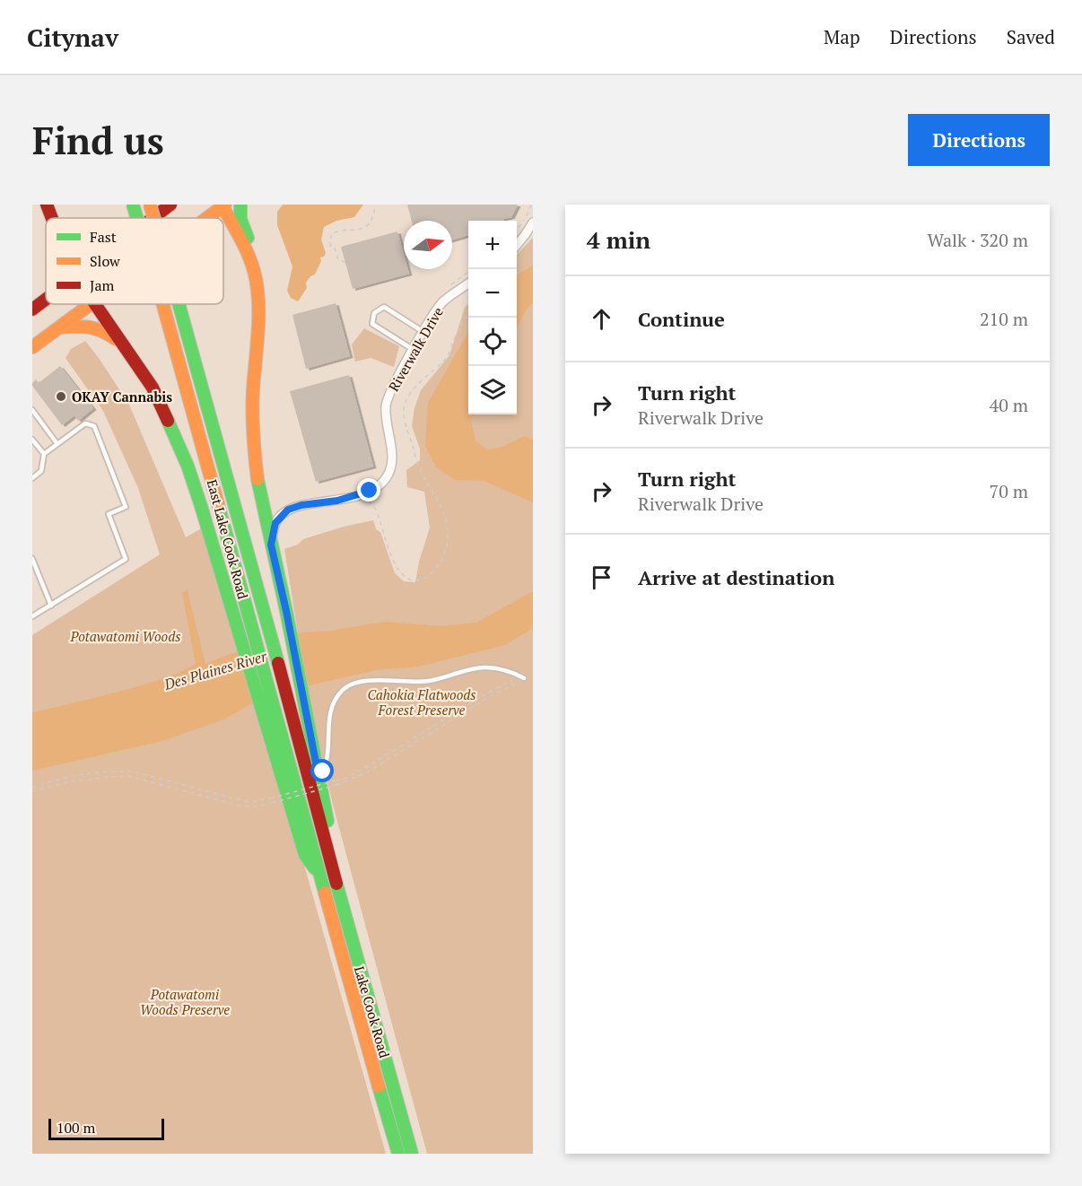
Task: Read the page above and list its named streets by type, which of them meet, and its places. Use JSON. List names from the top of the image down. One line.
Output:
{"streets":{"main road":["East Lake Cook Road","Lake Cook Road"],"street":["Riverwalk Drive"]},"crossings":[["East Lake Cook Road","Lake Cook Road"]],"water":["Des Plaines River"],"parks":["Potawatomi Woods","Cahokia Flatwoods Forest Preserve","Potawatomi Woods Preserve"],"places":["OKAY Cannabis"],"legend":["Fast","Slow","Jam"],"scale_bar":"100 m","north":"right","page":{"header":"Citynav","nav":["Map","Directions","Saved"],"buttons":"Directions","title":"Find us","heading":["4 min","Walk · 320 m"],"map_buttons":["+","−"],"list":[["Continue","210 m"],["Turn right","Riverwalk Drive","40 m"],["Turn right","Riverwalk Drive","70 m"],"Arrive at destination"],"scale":"100 m"}}
